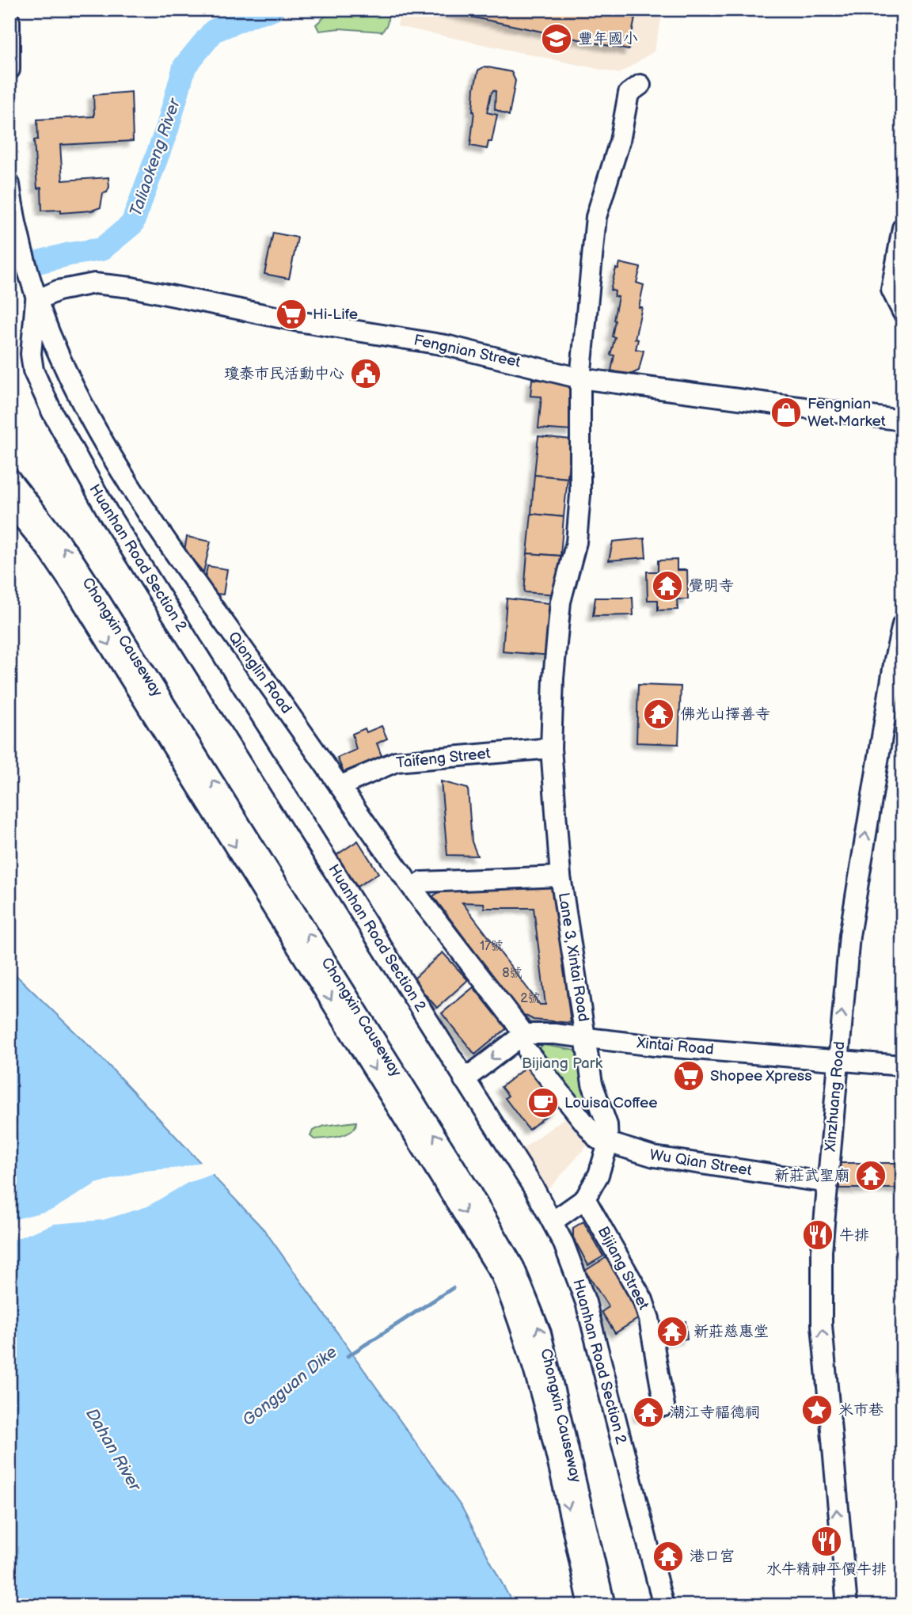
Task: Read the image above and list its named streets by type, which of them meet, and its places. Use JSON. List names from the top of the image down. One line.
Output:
{"streets":{"street":["Fengnian Street","Huanhan Road Section 2","Chongxin Causeway","Qionglin Road","Taifeng Street","Lane 3, Xintai Road","Xintai Road","Xinzhuang Road","Wu Qian Street","Bijiang Street"]},"crossings":[["Fengnian Street","Huanhan Road Section 2"],["Fengnian Street","Qionglin Road"],["Fengnian Street","Lane 3, Xintai Road"],["Huanhan Road Section 2","Qionglin Road"],["Qionglin Road","Taifeng Street"],["Qionglin Road","Lane 3, Xintai Road"],["Qionglin Road","Xintai Road"],["Qionglin Road","Wu Qian Street"],["Taifeng Street","Lane 3, Xintai Road"],["Lane 3, Xintai Road","Xintai Road"],["Lane 3, Xintai Road","Wu Qian Street"],["Xintai Road","Xinzhuang Road"],["Xinzhuang Road","Wu Qian Street"]],"one_way":["Xinzhuang Road"],"water":["Taliaokeng River","Gongguan Dike","Dahan River"],"parks":["Bijiang Park"],"places":{"school or university":["豐年國小"],"supermarket":["Hi-Life","Shopee Xpress"],"public building":["瓊泰市民活動中心"],"shop":["Fengnian Wet Market"],"temple":["覺明寺","佛光山擇善寺","新莊武聖廟","新莊慈惠堂","潮江寺福德祠","港口宮"],"cafe":["Louisa Coffee"],"restaurant":["牛排","水牛精神平價牛排"],"place":["米市巷"]},"house_numbers":["17號","8號","2號"]}
